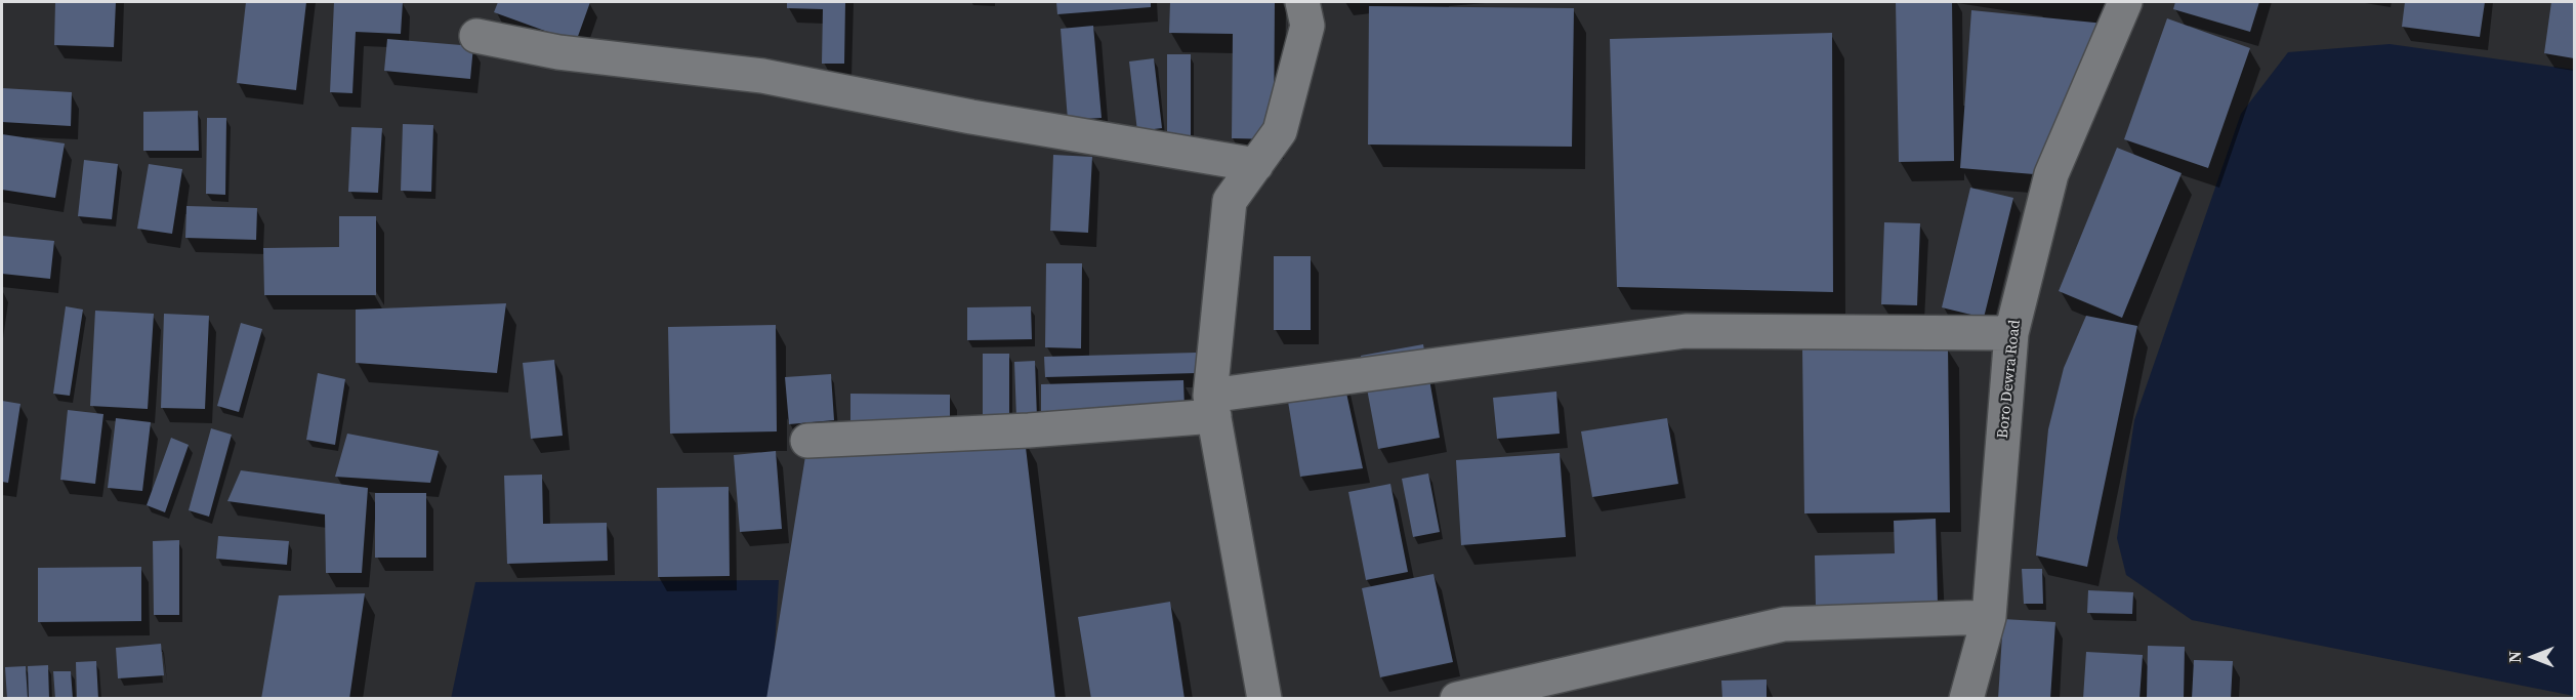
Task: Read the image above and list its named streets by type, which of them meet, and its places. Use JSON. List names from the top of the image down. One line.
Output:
{"streets":{"street":["Boro Dewra Road"]},"north":"left"}
